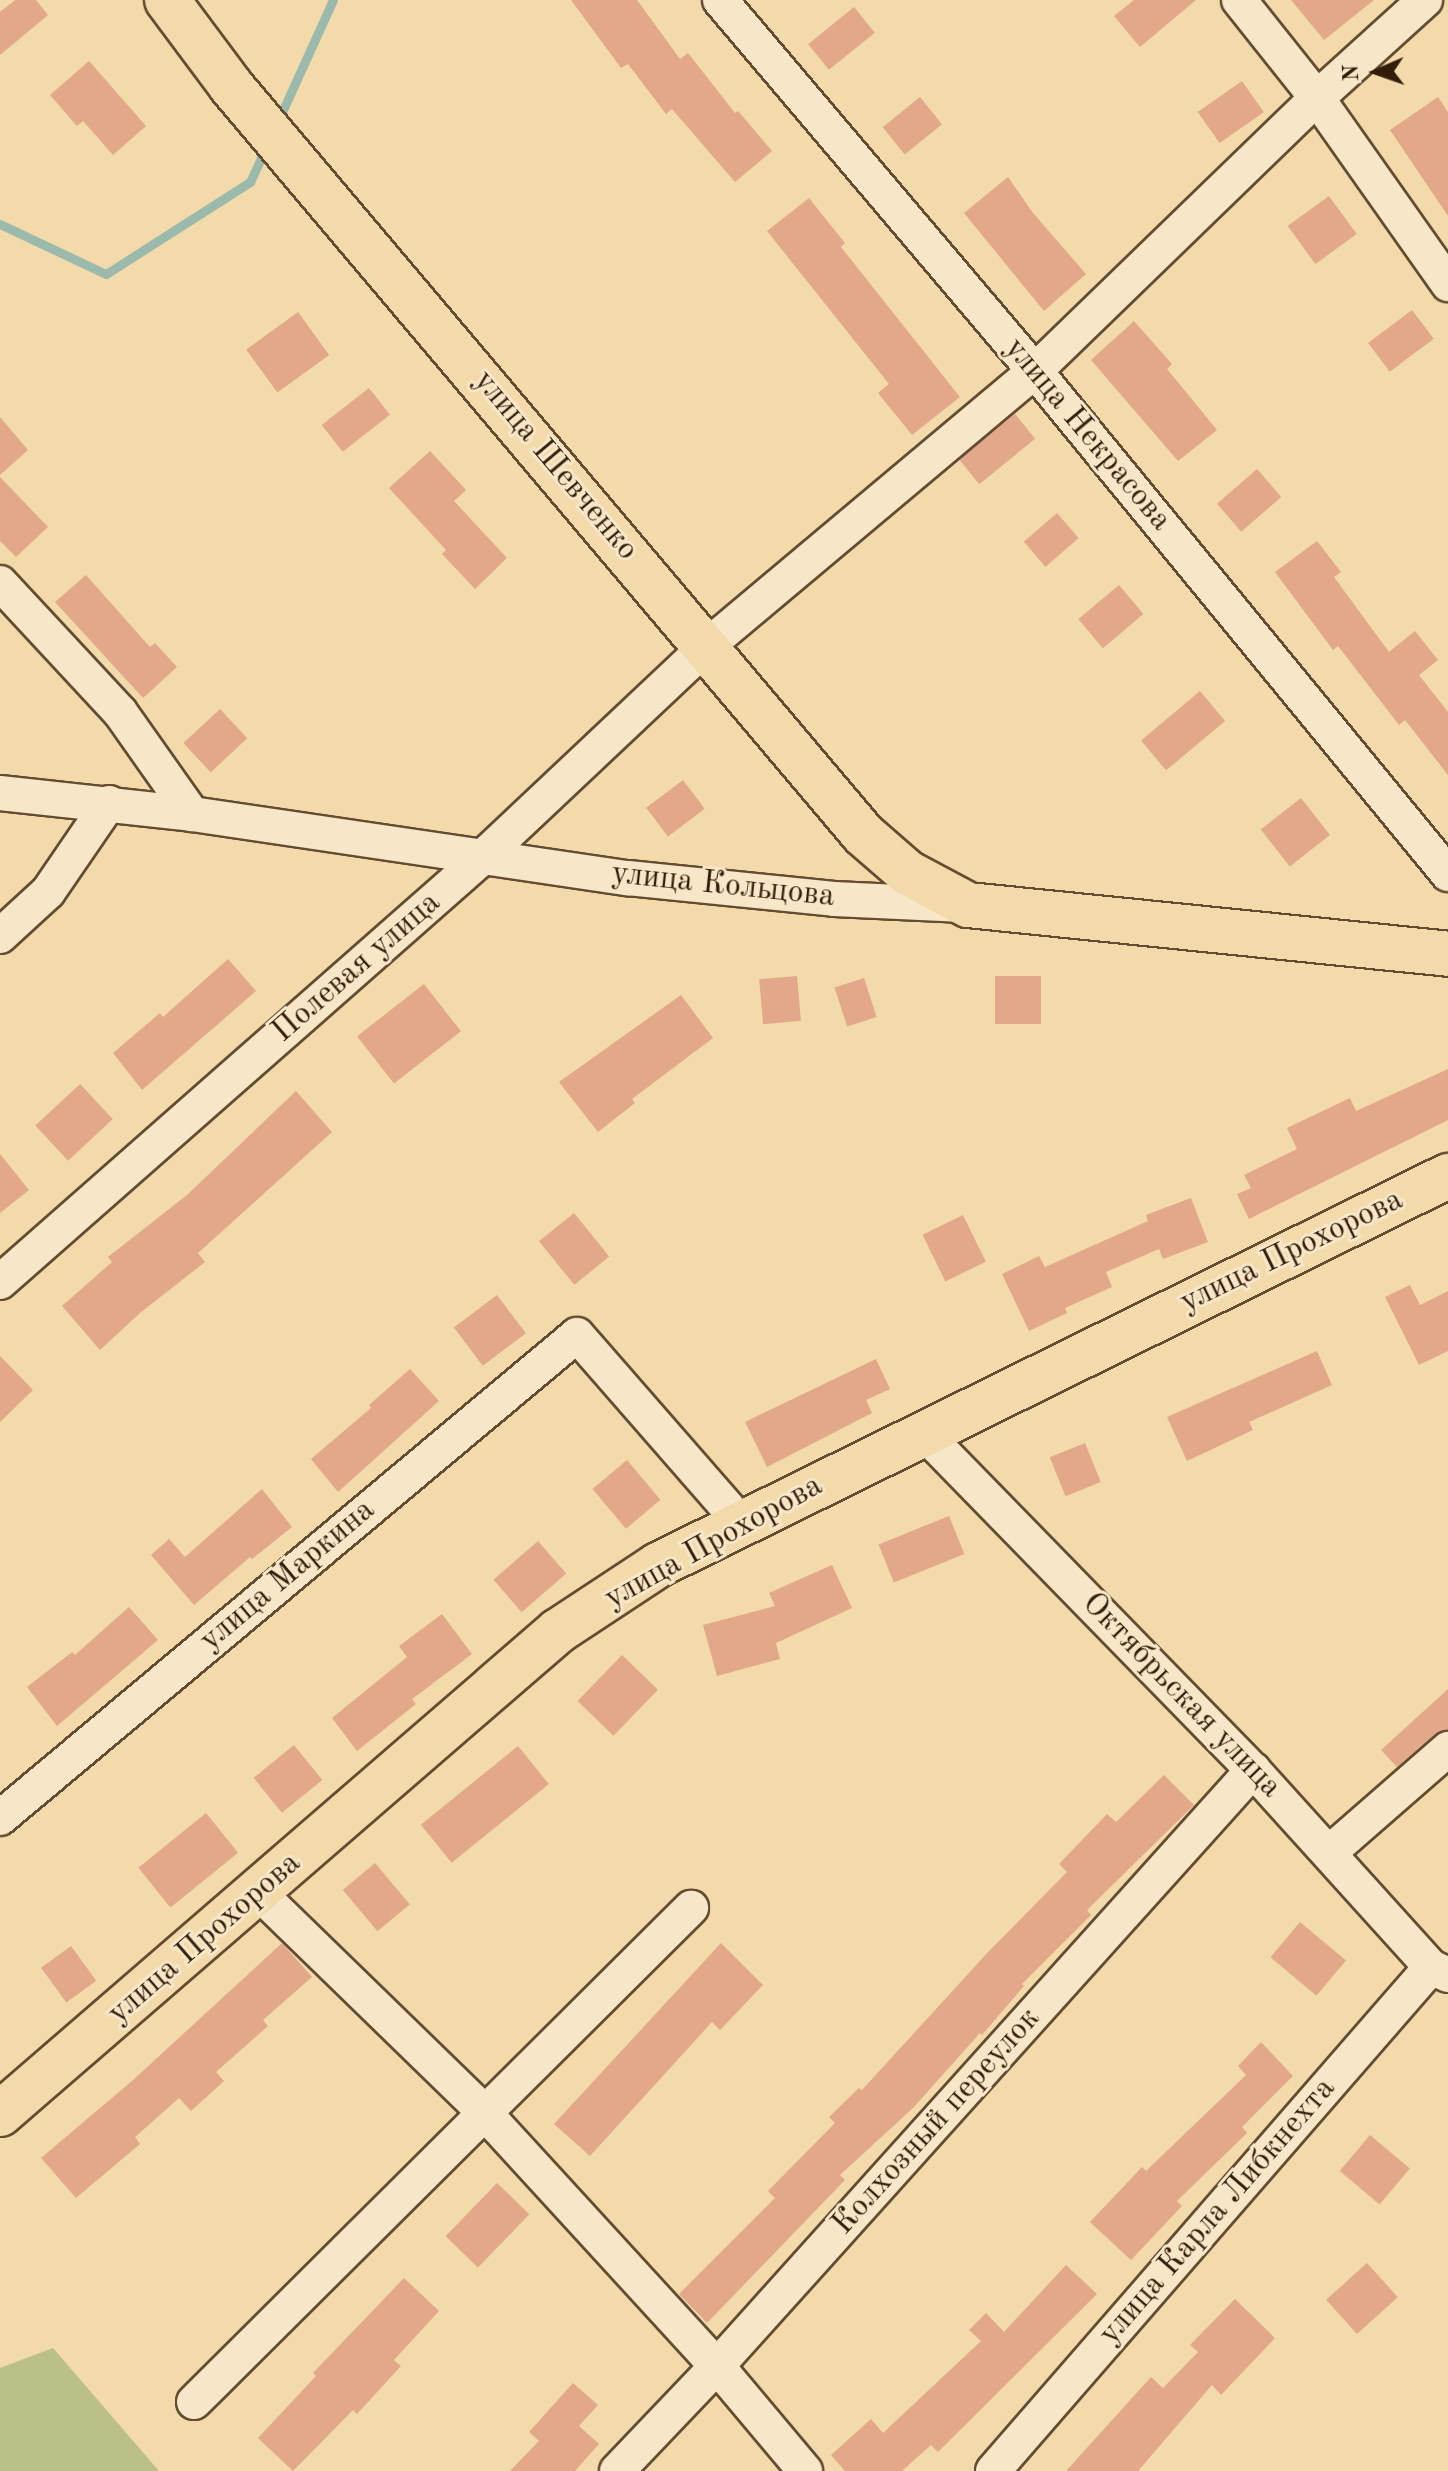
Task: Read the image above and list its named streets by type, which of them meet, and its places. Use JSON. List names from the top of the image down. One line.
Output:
{"streets":{"main road":["улица Шевченко","улица Кольцова","улица Прохорова"],"street":["улица Некрасова","Полевая улица","улица Маркина","Октябрьская улица","Колхозный переулок","улица Карла Либкнехта"]},"crossings":[["улица Некрасова","Полевая улица"],["улица Шевченко","улица Кольцова"],["улица Шевченко","Полевая улица"],["улица Кольцова","Полевая улица"],["улица Прохорова","улица Маркина"],["улица Прохорова","Октябрьская улица"],["Октябрьская улица","Колхозный переулок"],["Октябрьская улица","улица Карла Либкнехта"]],"north":"left"}
